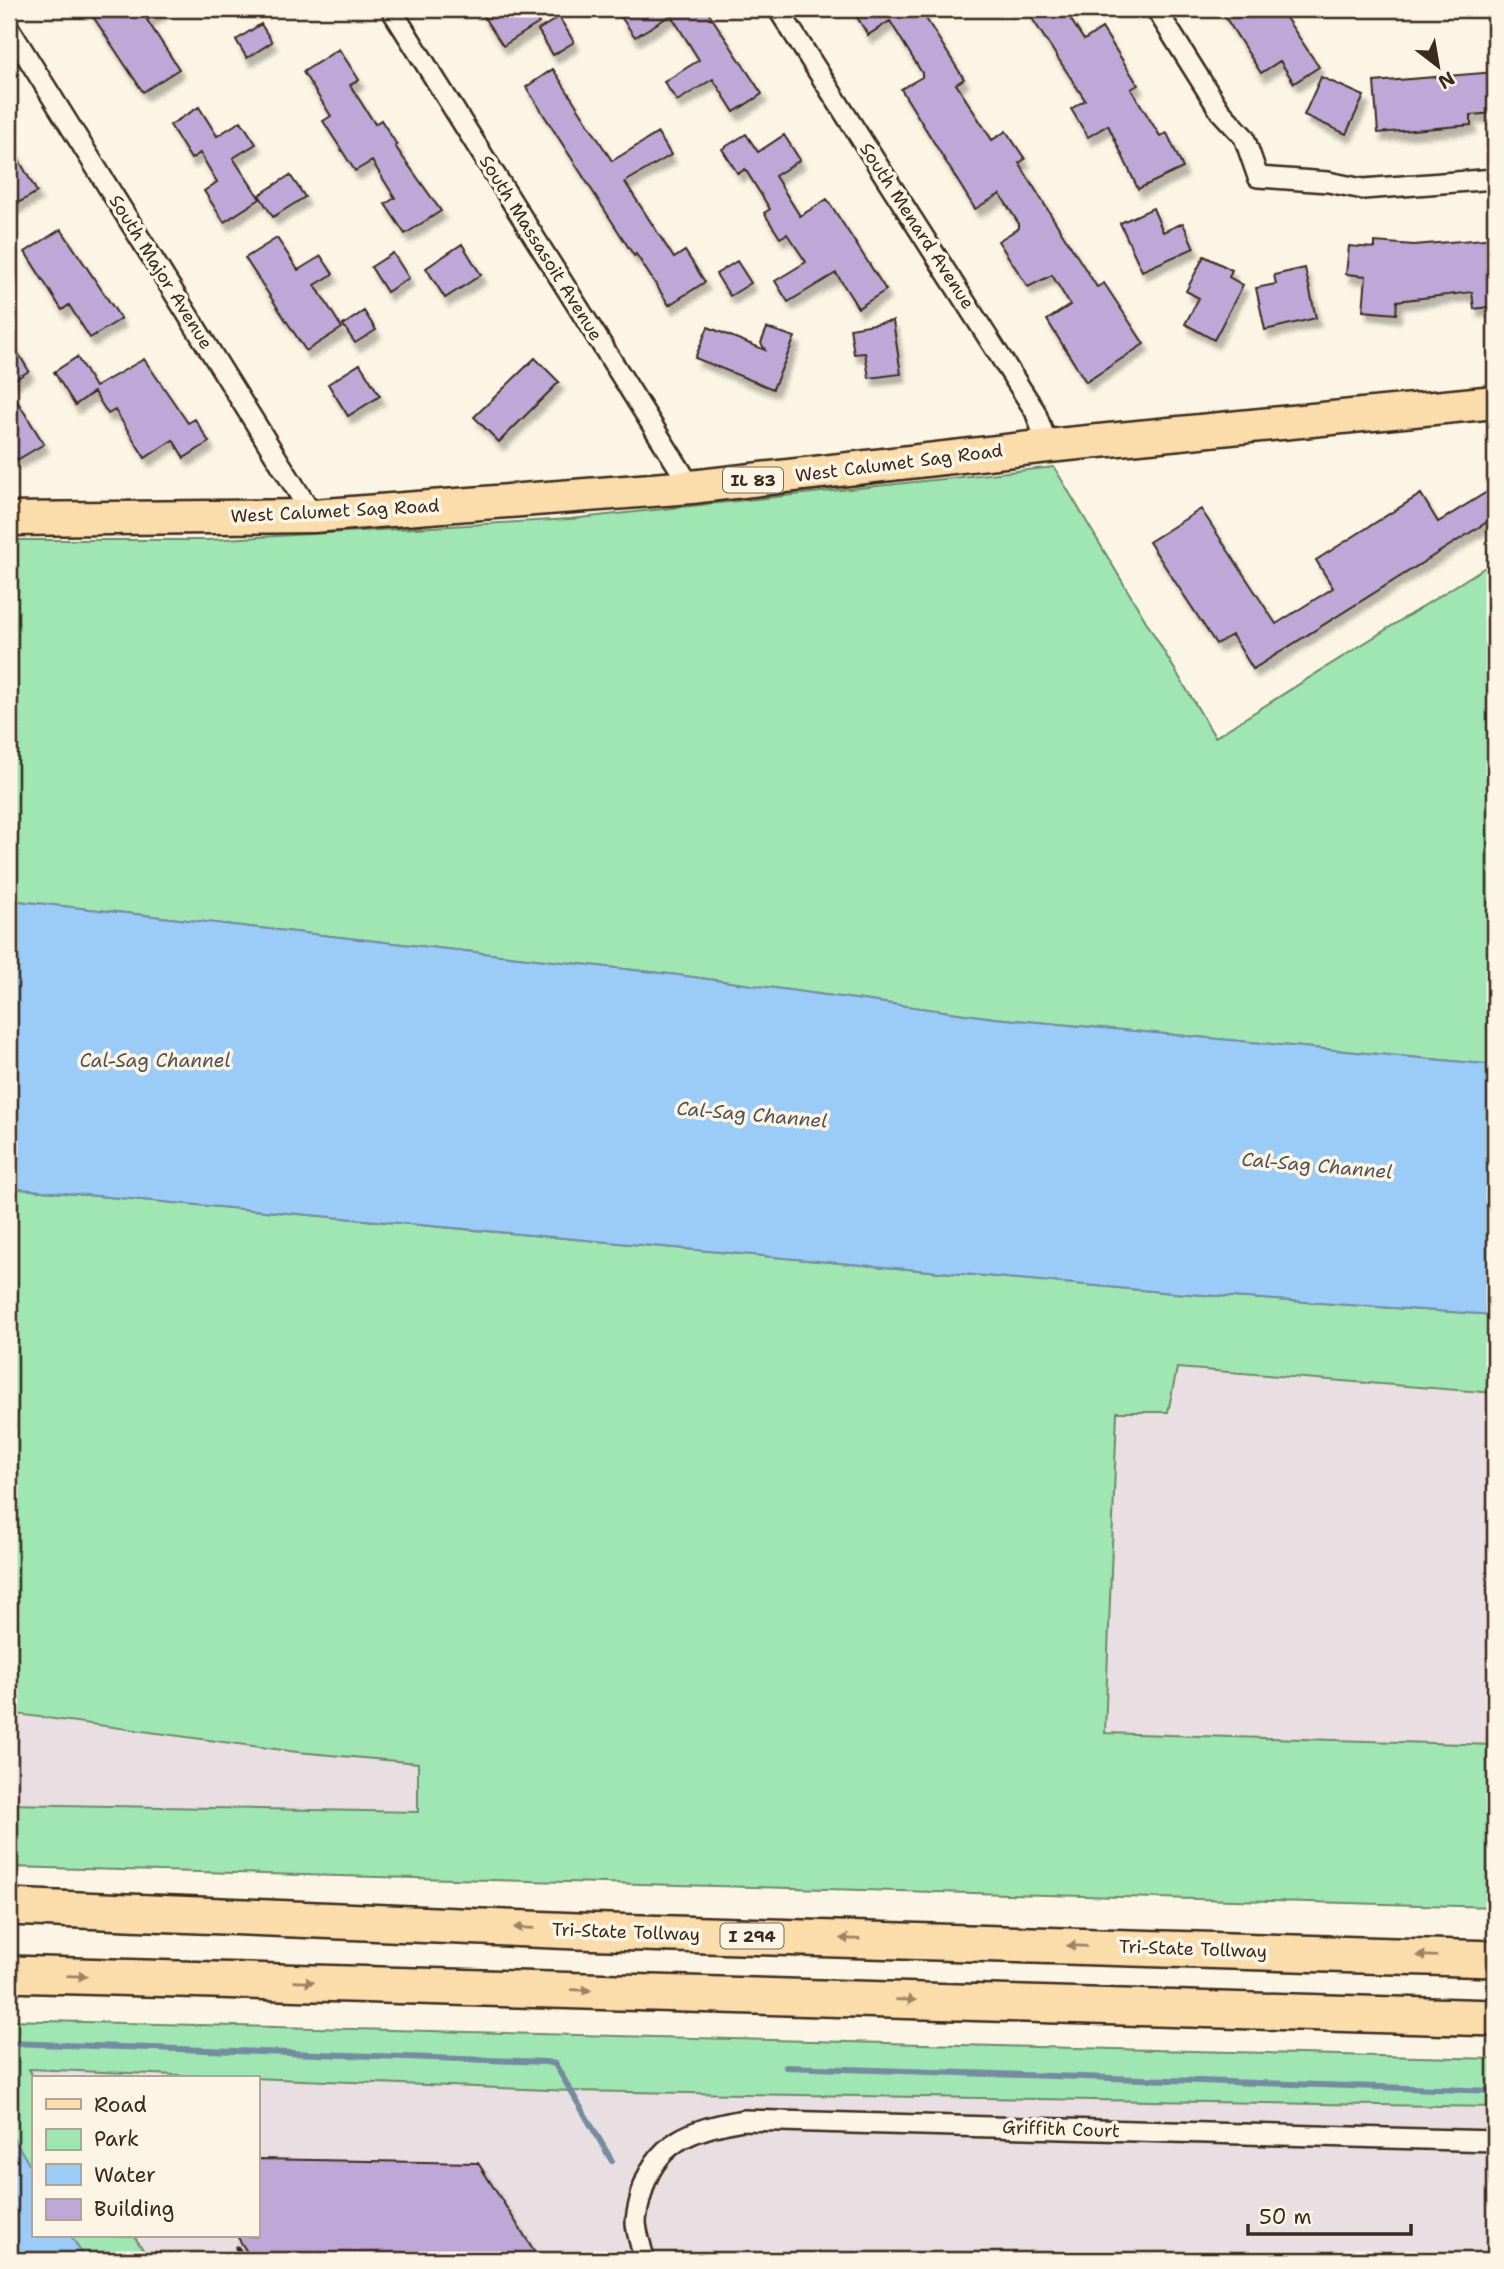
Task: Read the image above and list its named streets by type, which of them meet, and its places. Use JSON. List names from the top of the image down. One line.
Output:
{"streets":{"highway":["Tri-State Tollway","I 294"],"main road":["West Calumet Sag Road","IL 83"],"street":["South Menard Avenue","South Massasoit Avenue","South Major Avenue","Griffith Court"]},"crossings":[["South Menard Avenue","West Calumet Sag Road"],["South Massasoit Avenue","West Calumet Sag Road"],["South Major Avenue","West Calumet Sag Road"]],"water":["Cal-Sag Channel"],"legend":["Road","Park","Water","Building"],"scale_bar":"50 m","north":"bottom right"}
